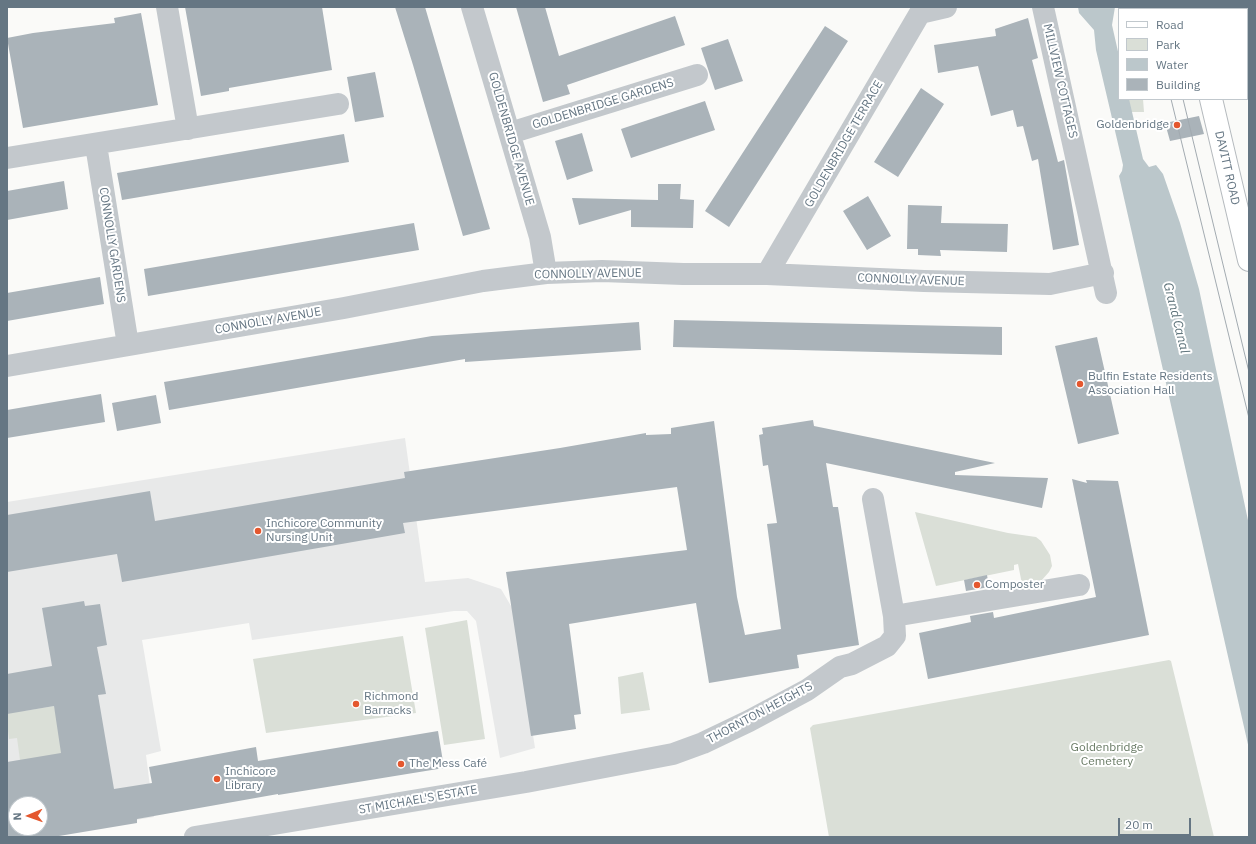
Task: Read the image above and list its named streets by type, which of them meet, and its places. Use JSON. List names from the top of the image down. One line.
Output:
{"streets":{"main road":["DAVITT ROAD"],"street":["MILLVIEW COTTAGES","GOLDENBRIDGE GARDENS","GOLDENBRIDGE AVENUE","GOLDENBRIDGE TERRACE","CONNOLLY GARDENS","CONNOLLY AVENUE","THORNTON HEIGHTS","ST MICHAEL'S ESTATE"]},"crossings":[["MILLVIEW COTTAGES","CONNOLLY AVENUE"],["GOLDENBRIDGE GARDENS","GOLDENBRIDGE AVENUE"],["GOLDENBRIDGE AVENUE","CONNOLLY AVENUE"],["GOLDENBRIDGE TERRACE","CONNOLLY AVENUE"],["CONNOLLY GARDENS","CONNOLLY AVENUE"],["THORNTON HEIGHTS","ST MICHAEL'S ESTATE"]],"water":["Grand Canal"],"parks":["Goldenbridge Cemetery"],"places":["Goldenbridge","Bulfin Estate Residents Association Hall","Inchicore Community Nursing Unit","Composter","Richmond Barracks","The Mess Café","Inchicore Library"],"legend":["Road","Park","Water","Building"],"scale_bar":"20 m","north":"left"}
